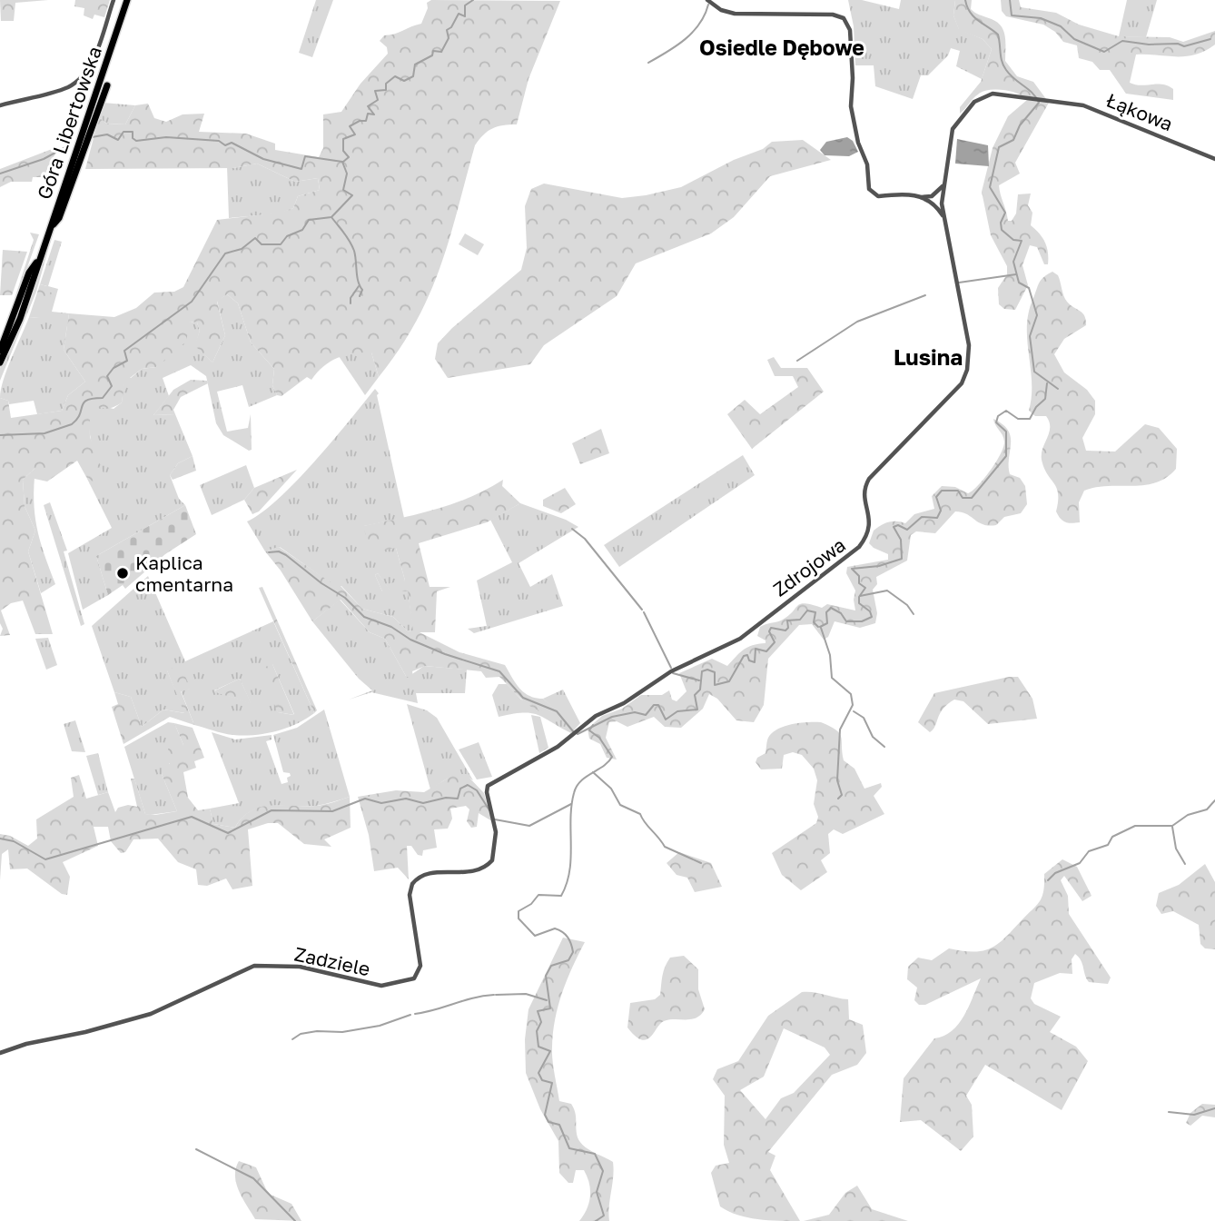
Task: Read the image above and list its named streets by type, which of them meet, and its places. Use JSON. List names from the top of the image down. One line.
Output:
{"streets":{"highway":["Góra Libertowska"],"street":["Łąkowa","Zdrojowa","Zadziele"]},"crossings":[["Zdrojowa","Zadziele"]],"districts":["Osiedle Dębowe","Lusina"],"places":["Kaplica cmentarna"]}
